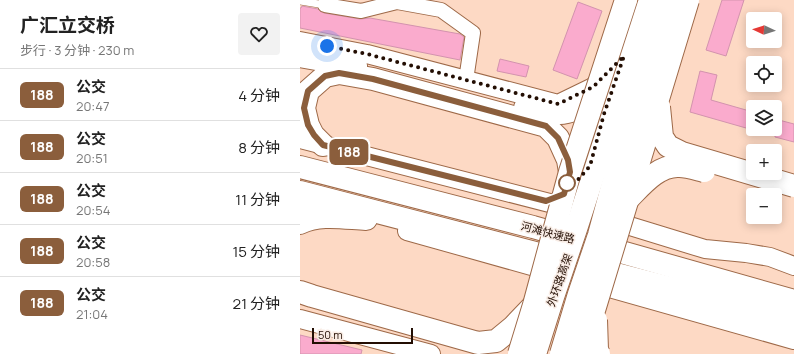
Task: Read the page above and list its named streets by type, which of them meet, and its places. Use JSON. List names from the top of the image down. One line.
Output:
{"streets":{"highway":["河滩快速路","外环路高架"]},"lines":["bus line 188"],"scale_bar":"50 m","north":"left","page":{"heading":["广汇立交桥","步行 · 3 分钟 · 230 m"],"on_map":"188","map_buttons":["+","−"],"list":[{"mark":"188","name":"公交","note":"20:47","value":"4 分钟"},{"mark":"188","name":"公交","note":"20:51","value":"8 分钟"},{"mark":"188","name":"公交","note":"20:54","value":"11 分钟"},{"mark":"188","name":"公交","note":"20:58","value":"15 分钟"},{"mark":"188","name":"公交","note":"21:04","value":"21 分钟"}],"scale":"50 m"}}
